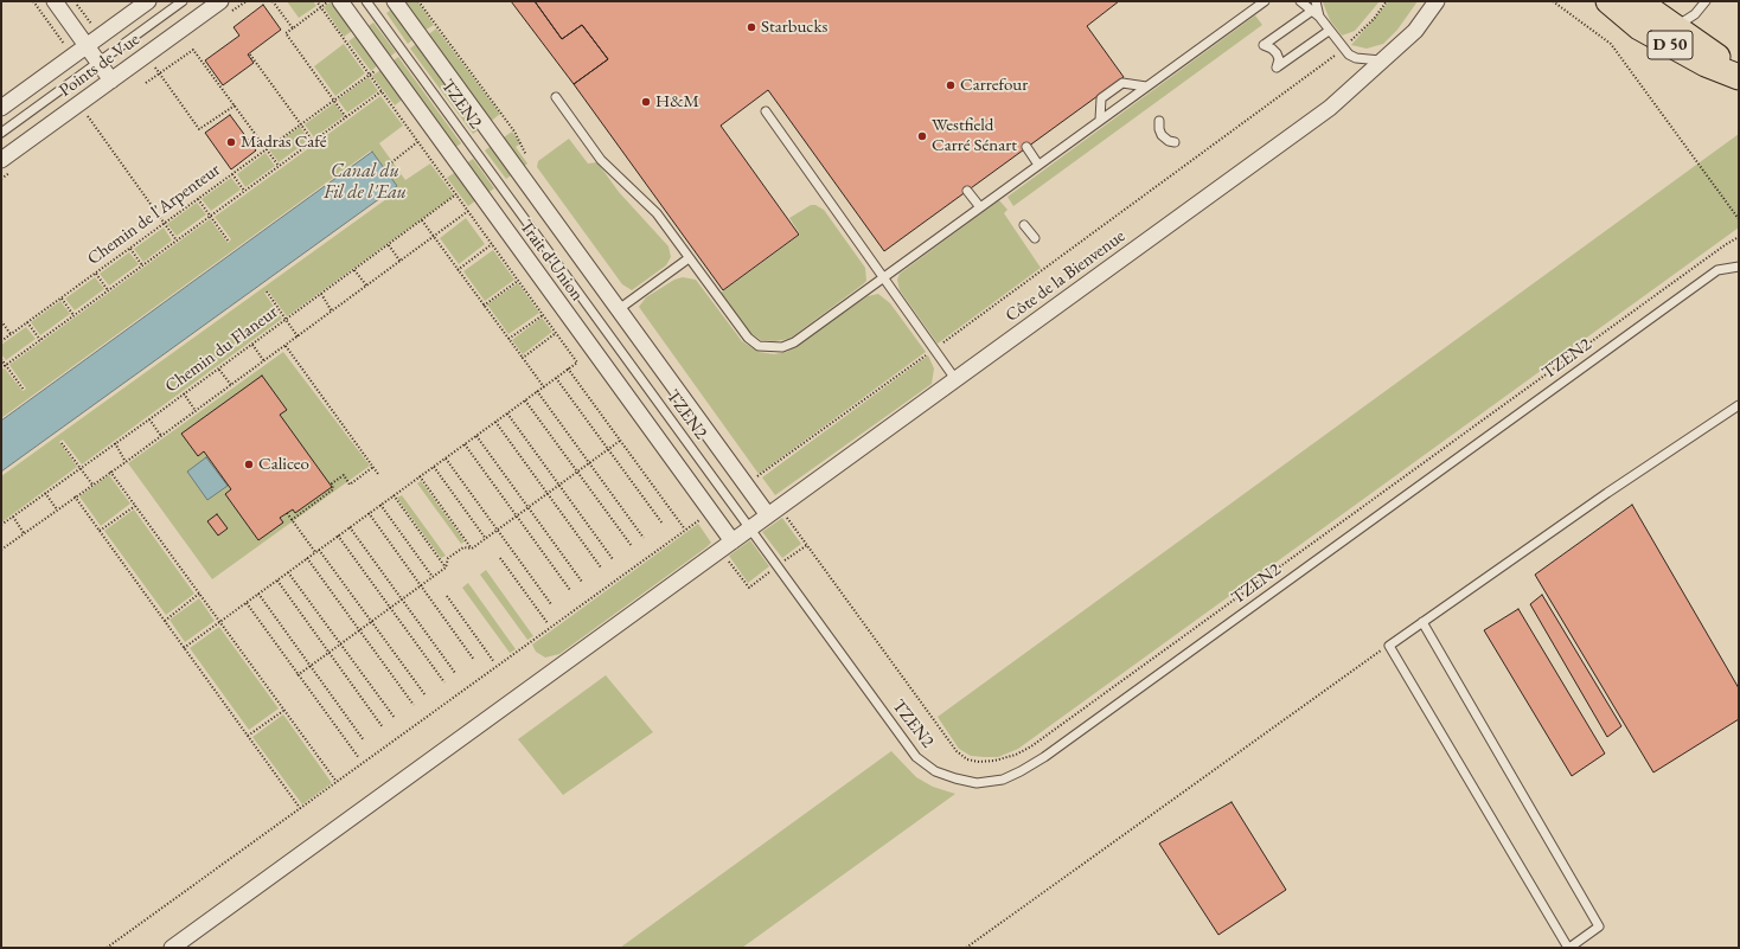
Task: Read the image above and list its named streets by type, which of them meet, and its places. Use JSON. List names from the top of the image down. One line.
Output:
{"streets":{"main road":["D 50"],"street":["Points de Vue","Trait d'Union","Côte de la Bienvenue"],"lane":["TZEN2"],"path":["Chemin de l'Arpenteur","Chemin du Flaneur"]},"crossings":[["TZEN2","Côte de la Bienvenue"],["Chemin de l'Arpenteur","Trait d'Union"],["Trait d'Union","Côte de la Bienvenue"]],"water":["Canal du Fil de l'Eau"],"places":["Starbucks","Carrefour","H&M","Westfield Carré Sénart","Madras Café","Caliceo"]}
